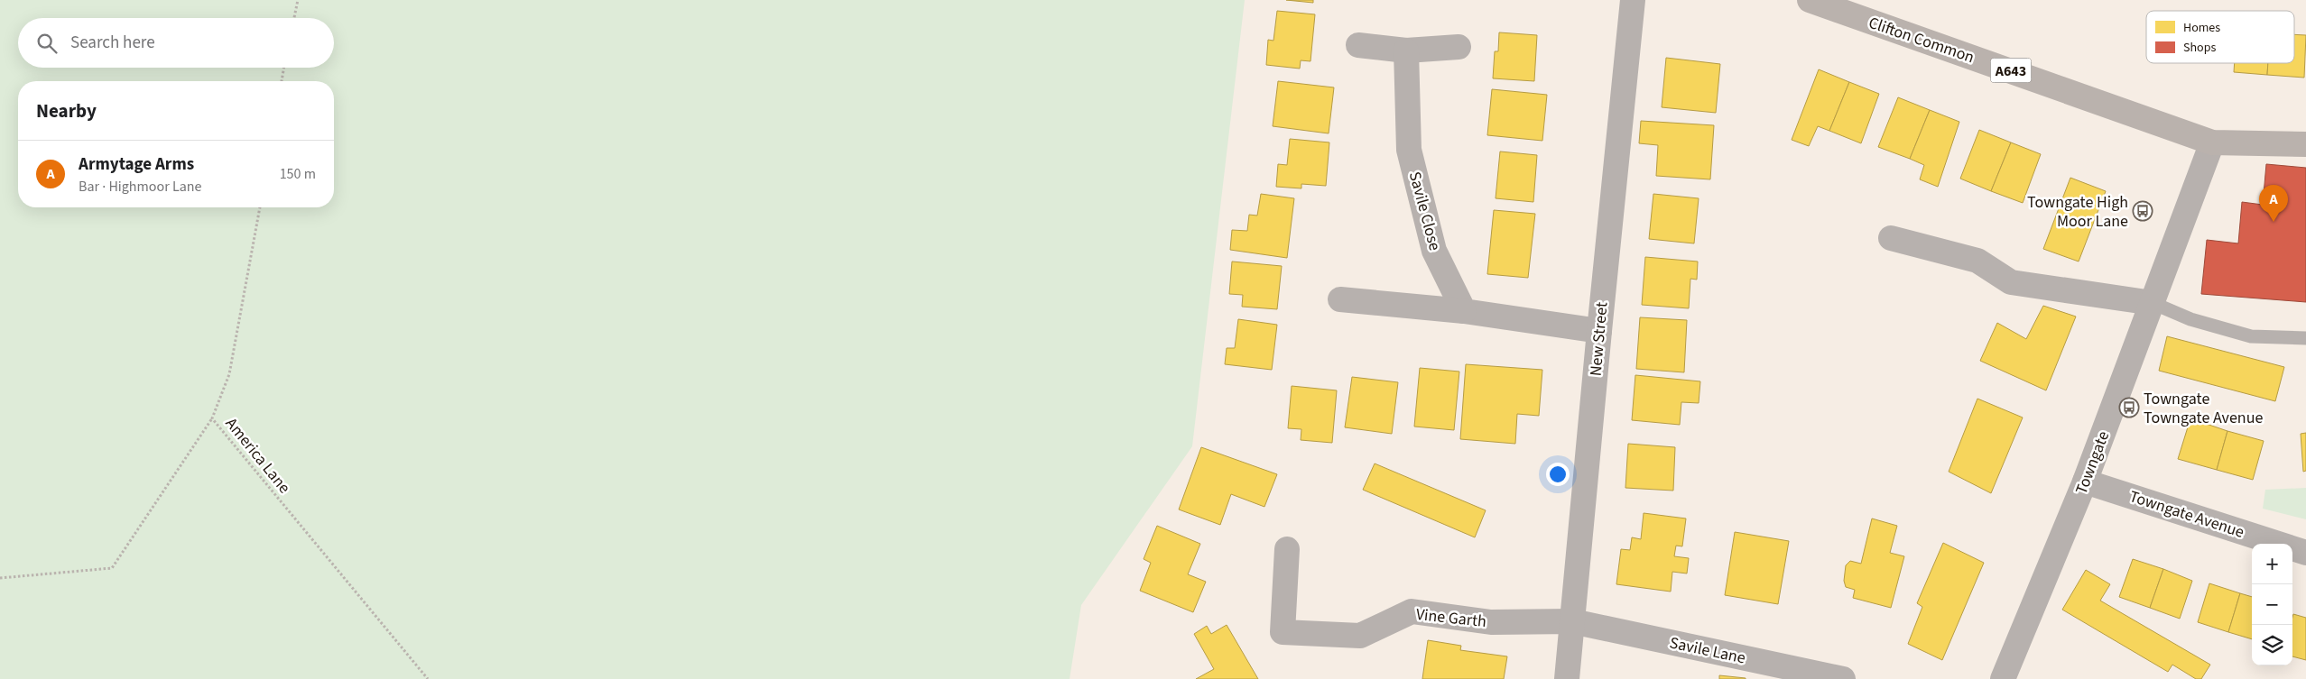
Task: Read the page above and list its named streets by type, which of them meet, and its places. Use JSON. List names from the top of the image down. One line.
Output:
{"streets":{"main road":["Clifton Common","A643"],"street":["Savile Close","New Street","Towngate","Towngate Avenue","Vine Garth","Savile Lane"],"path":["America Lane"]},"crossings":[["Clifton Common","A643"],["Clifton Common","Towngate"],["A643","Towngate"],["New Street","Vine Garth"],["New Street","Savile Lane"],["Towngate","Towngate Avenue"],["Vine Garth","Savile Lane"]],"places":{"bus stop":["Towngate High Moor Lane","Towngate Towngate Avenue"]},"legend":["Homes","Shops"],"page":{"search":"Search here","heading":"Nearby","list":[{"mark":"A","name":"Armytage Arms","note":"Bar · Highmoor Lane","value":"150 m"}],"pins":"A","map_buttons":["+","−"]}}
